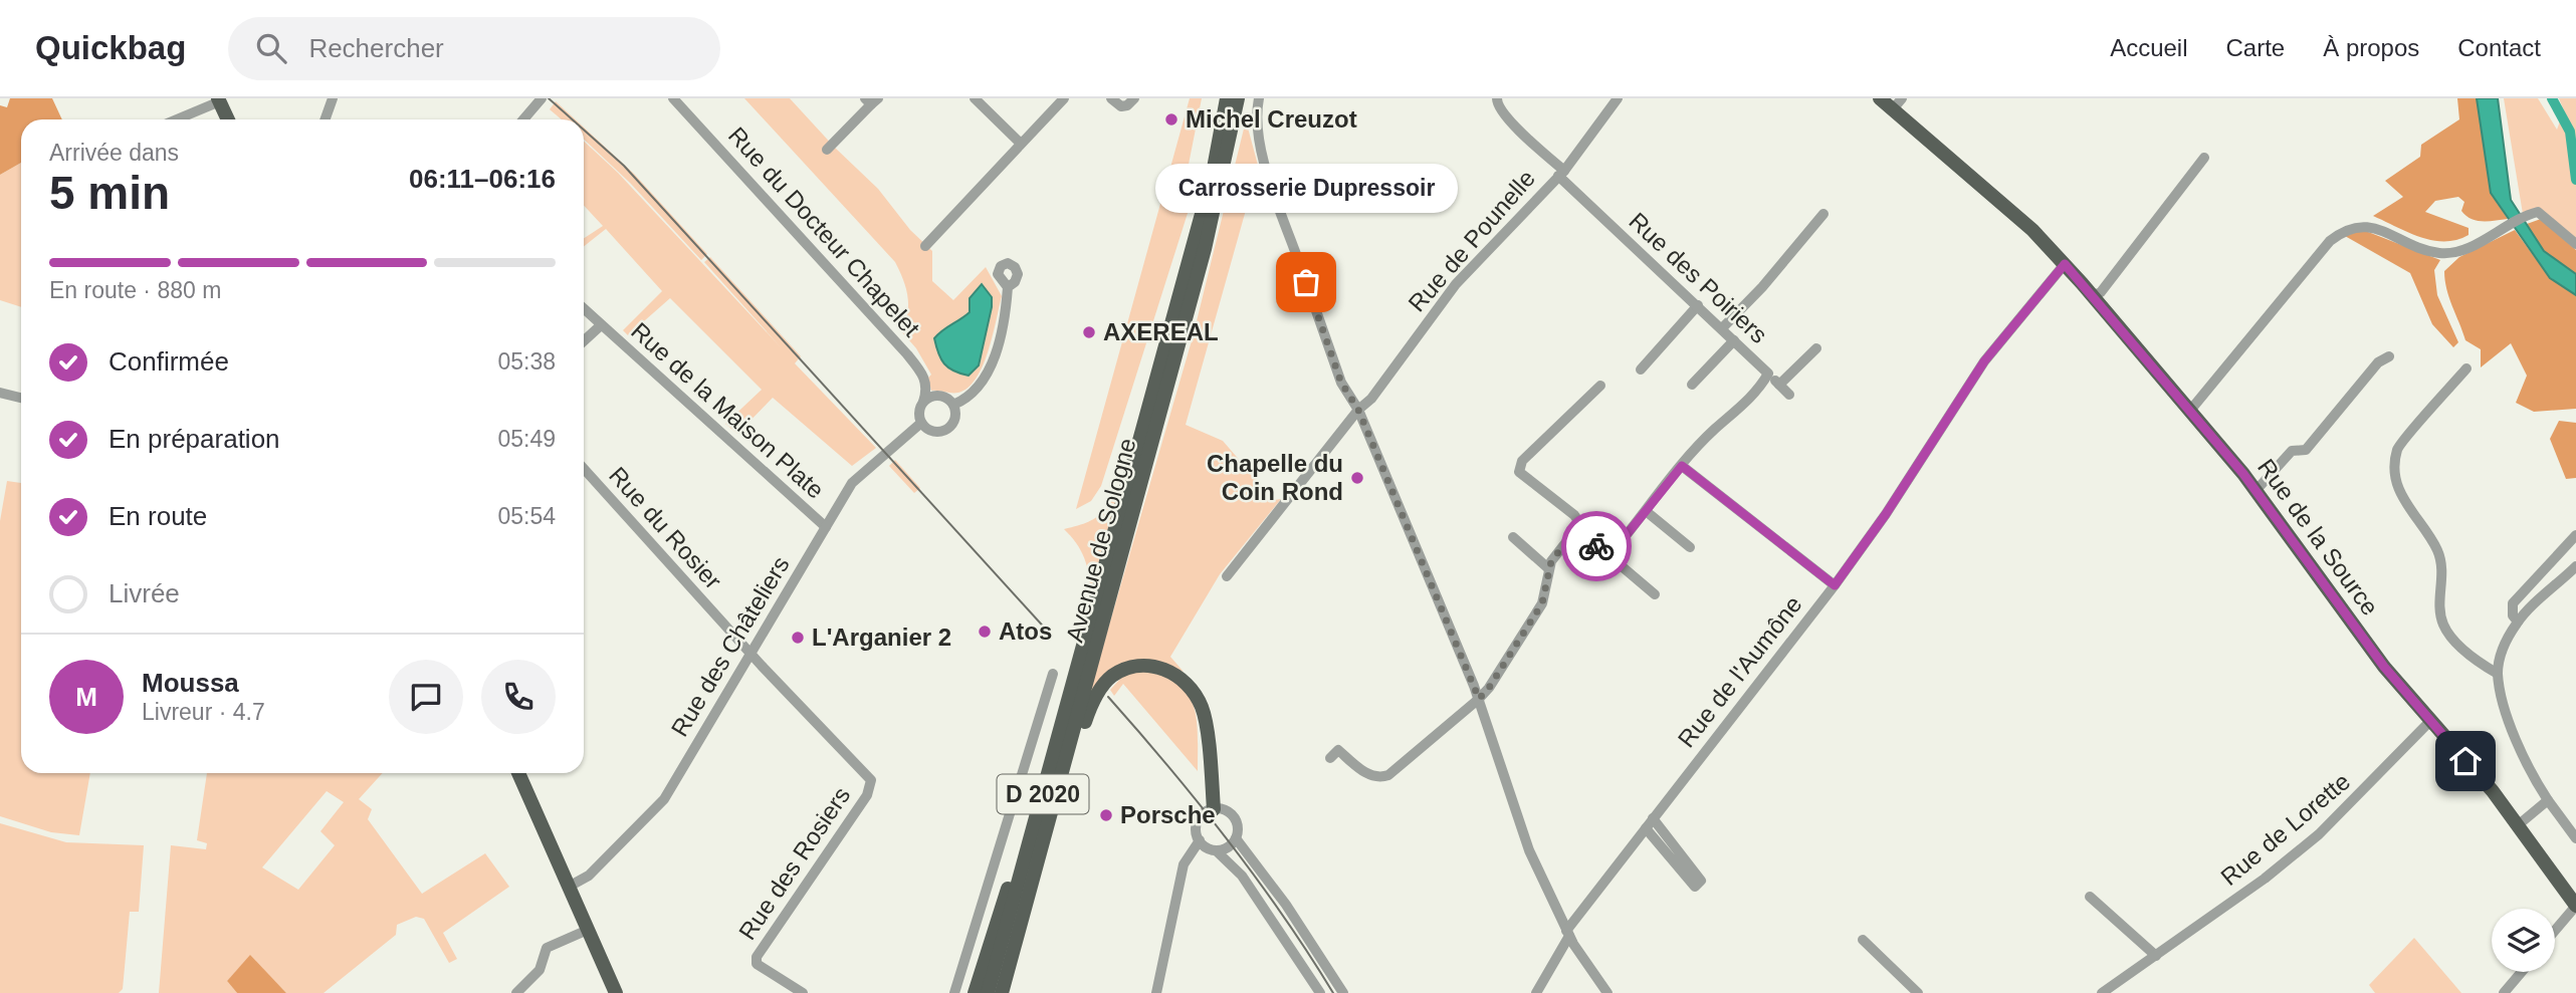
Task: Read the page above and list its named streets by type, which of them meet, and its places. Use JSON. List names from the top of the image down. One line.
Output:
{"streets":{"main road":["Rue de la Source","Avenue de Sologne","D 2020"],"street":["Rue du Docteur Chapelet","Rue de Pounelle","Rue des Poiriers","Rue de la Maison Plate","Rue du Rosier","Rue des Châteliers","Rue de l'Aumône","Rue de Lorette","Rue des Rosiers"]},"crossings":[["Rue du Docteur Chapelet","Rue des Châteliers"],["Rue de Pounelle","Rue des Poiriers"],["Rue de la Maison Plate","Rue des Châteliers"],["Rue du Rosier","Rue des Châteliers"],["Rue du Rosier","Rue des Rosiers"],["Rue de la Source","Rue de l'Aumône"],["Rue de la Source","Rue de Lorette"],["Rue des Châteliers","Rue des Rosiers"]],"places":["Michel Creuzot","Carrosserie Dupressoir","AXEREAL","Chapelle du Coin Rond","Atos","L'Arganier 2","Porsche"],"page":{"header":"Quickbag","search":"Rechercher","nav":["Accueil","Carte","À propos","Contact"],"heading":["5 min","Arrivée dans","06:11–06:16"],"panel":["Moussa","Livreur · 4.7"],"bubble":"Carrosserie Dupressoir","bar":"En route · 880 m","list":[["Confirmée","05:38"],["En préparation","05:49"],["En route","05:54"],"Livrée"],"round":"M"}}
